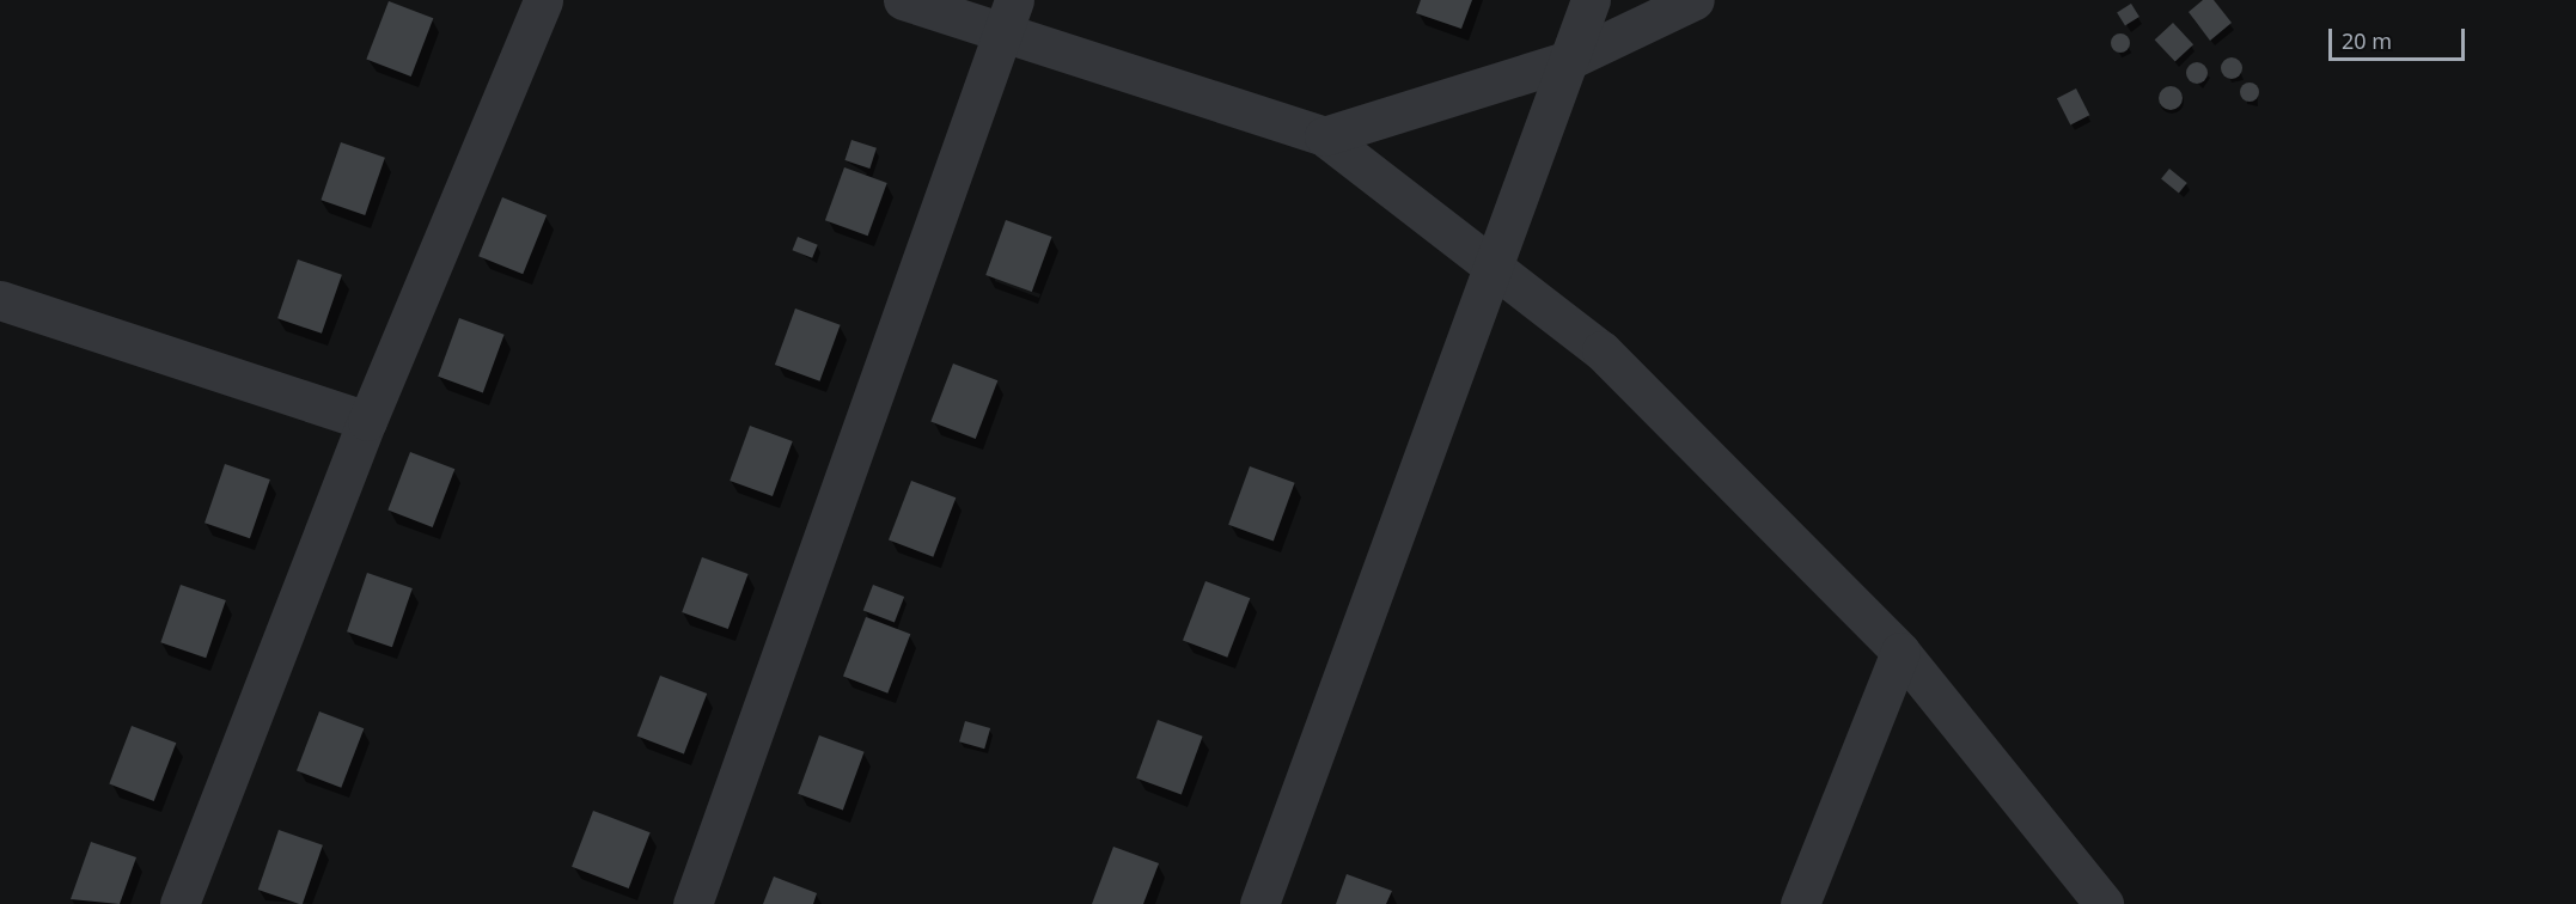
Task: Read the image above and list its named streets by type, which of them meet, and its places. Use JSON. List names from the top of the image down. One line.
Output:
{"scale_bar":"20 m"}
